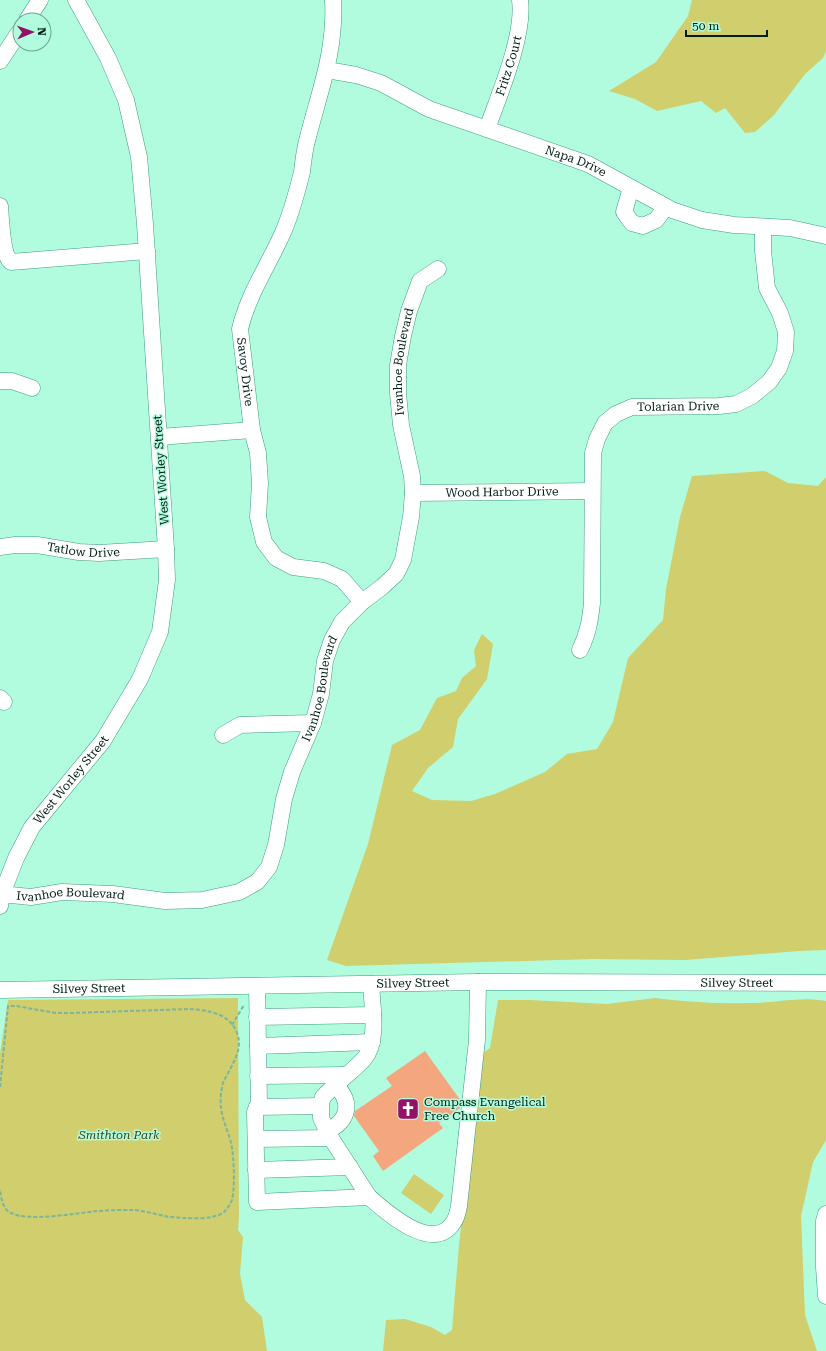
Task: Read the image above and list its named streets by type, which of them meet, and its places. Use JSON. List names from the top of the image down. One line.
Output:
{"streets":{"street":["Fritz Court","Napa Drive","Ivanhoe Boulevard","Savoy Drive","Tolarian Drive","West Worley Street","Wood Harbor Drive","Tatlow Drive","Silvey Street"]},"crossings":[["Fritz Court","Napa Drive"],["Napa Drive","Savoy Drive"],["Napa Drive","Tolarian Drive"],["Ivanhoe Boulevard","Savoy Drive"],["Ivanhoe Boulevard","West Worley Street"],["Ivanhoe Boulevard","Wood Harbor Drive"],["Tolarian Drive","Wood Harbor Drive"],["West Worley Street","Tatlow Drive"]],"parks":["Smithton Park"],"places":{"church":["Compass Evangelical Free Church"]},"scale_bar":"50 m","north":"right"}
